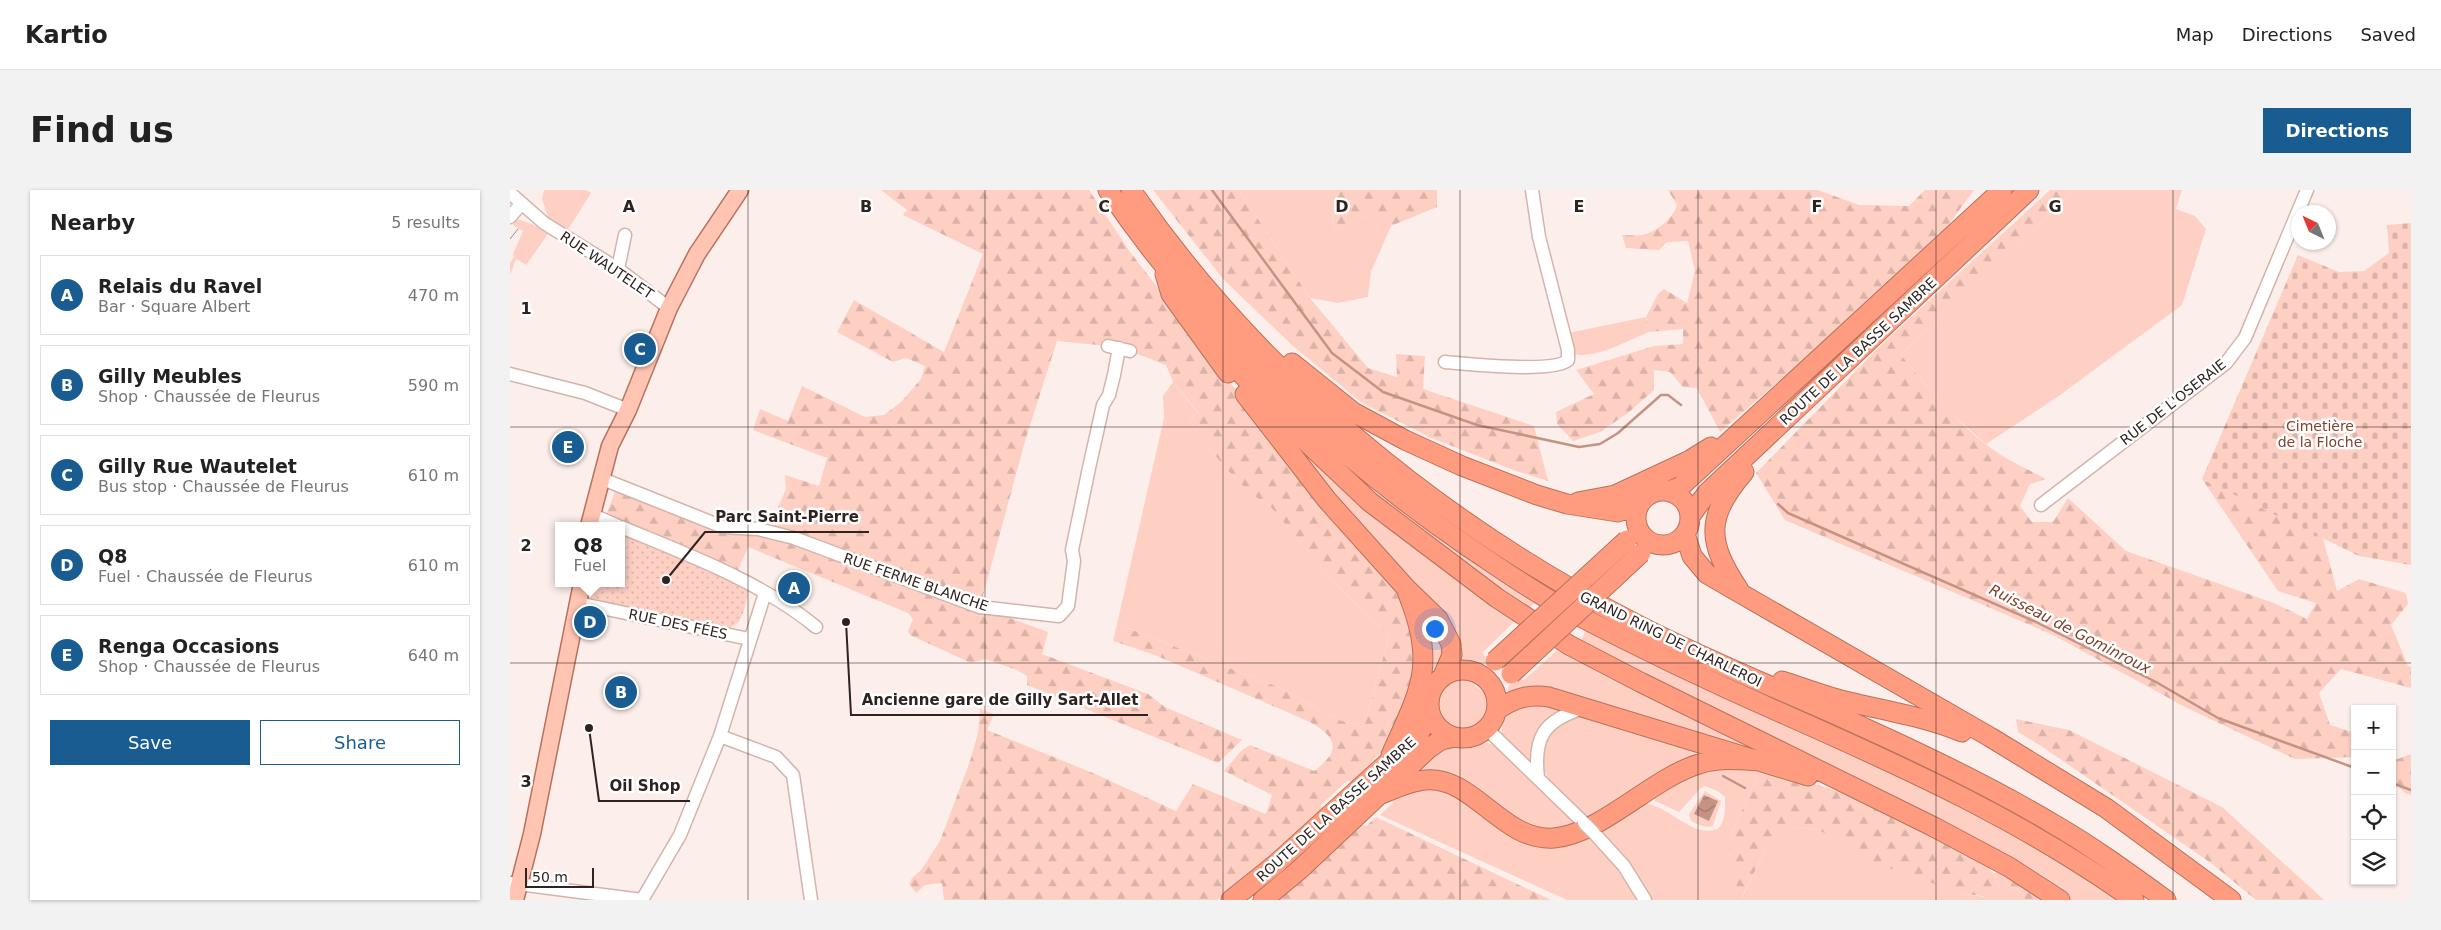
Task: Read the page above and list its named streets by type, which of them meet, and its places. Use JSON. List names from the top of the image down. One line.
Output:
{"streets":{"highway":["ROUTE DE LA BASSE SAMBRE","GRAND RING DE CHARLEROI"],"street":["RUE WAUTELET","RUE DE L'OSERAIE","RUE FERME BLANCHE","RUE DES FÉES"]},"water":["Ruisseau de Gominroux"],"parks":["Cimetière de la Floche"],"places":["Parc Saint-Pierre","Ancienne gare de Gilly Sart-Allet","Oil Shop"],"scale_bar":"50 m","north":"top left","page":{"header":"Kartio","nav":["Map","Directions","Saved"],"buttons":["Directions",["Save","Share"]],"title":"Find us","heading":["Nearby","5 results"],"list":[{"mark":"A","name":"Relais du Ravel","note":"Bar · Square Albert","value":"470 m"},{"mark":"B","name":"Gilly Meubles","note":"Shop · Chaussée de Fleurus","value":"590 m"},{"mark":"C","name":"Gilly Rue Wautelet","note":"Bus stop · Chaussée de Fleurus","value":"610 m"},{"mark":"D","name":"Q8","note":"Fuel · Chaussée de Fleurus","value":"610 m"},{"mark":"E","name":"Renga Occasions","note":"Shop · Chaussée de Fleurus","value":"640 m"}],"pins":["C","E","A","D","B"],"popup":["Q8","Fuel"],"map_buttons":["+","−"],"scale":"50 m"},"grid":{"columns":["A","B","C","D","E","F","G"],"rows":["1","2","3"]}}
